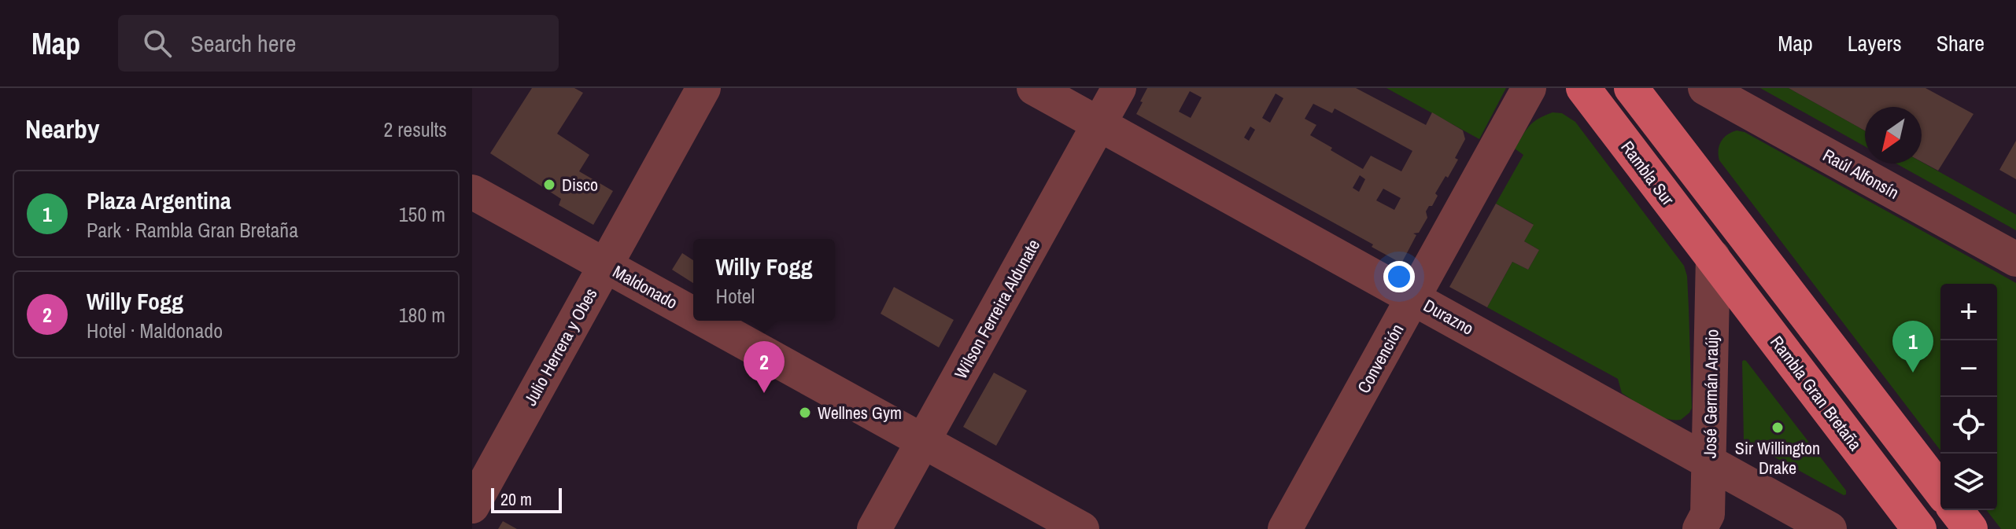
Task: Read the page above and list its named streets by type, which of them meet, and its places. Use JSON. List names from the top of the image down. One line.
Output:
{"streets":{"main road":["Rambla Sur","Rambla Gran Bretaña"],"street":["Raúl Alfonsín","Maldonado","Wilson Ferreira Aldunate","Durazno","Julio Herrera y Obes","Convención","José Germán Araújo"]},"crossings":[["Rambla Sur","Rambla Gran Bretaña"],["Rambla Sur","José Germán Araújo"],["Maldonado","Wilson Ferreira Aldunate"],["Maldonado","Julio Herrera y Obes"],["Wilson Ferreira Aldunate","Durazno"],["Durazno","Convención"],["Durazno","José Germán Araújo"],["Rambla Gran Bretaña","José Germán Araújo"]],"places":["Disco","Wellnes Gym","Sir Willington Drake"],"scale_bar":"20 m","north":"bottom left","page":{"header":"Map","search":"Search here","nav":["Map","Layers","Share"],"heading":["Nearby","2 results"],"list":[{"mark":"1","name":"Plaza Argentina","note":"Park · Rambla Gran Bretaña","value":"150 m"},{"mark":"2","name":"Willy Fogg","note":"Hotel · Maldonado","value":"180 m"}],"popup":["Willy Fogg","Hotel"],"map_buttons":["+","−"],"pins":["1","2"],"scale":"20 m"}}
